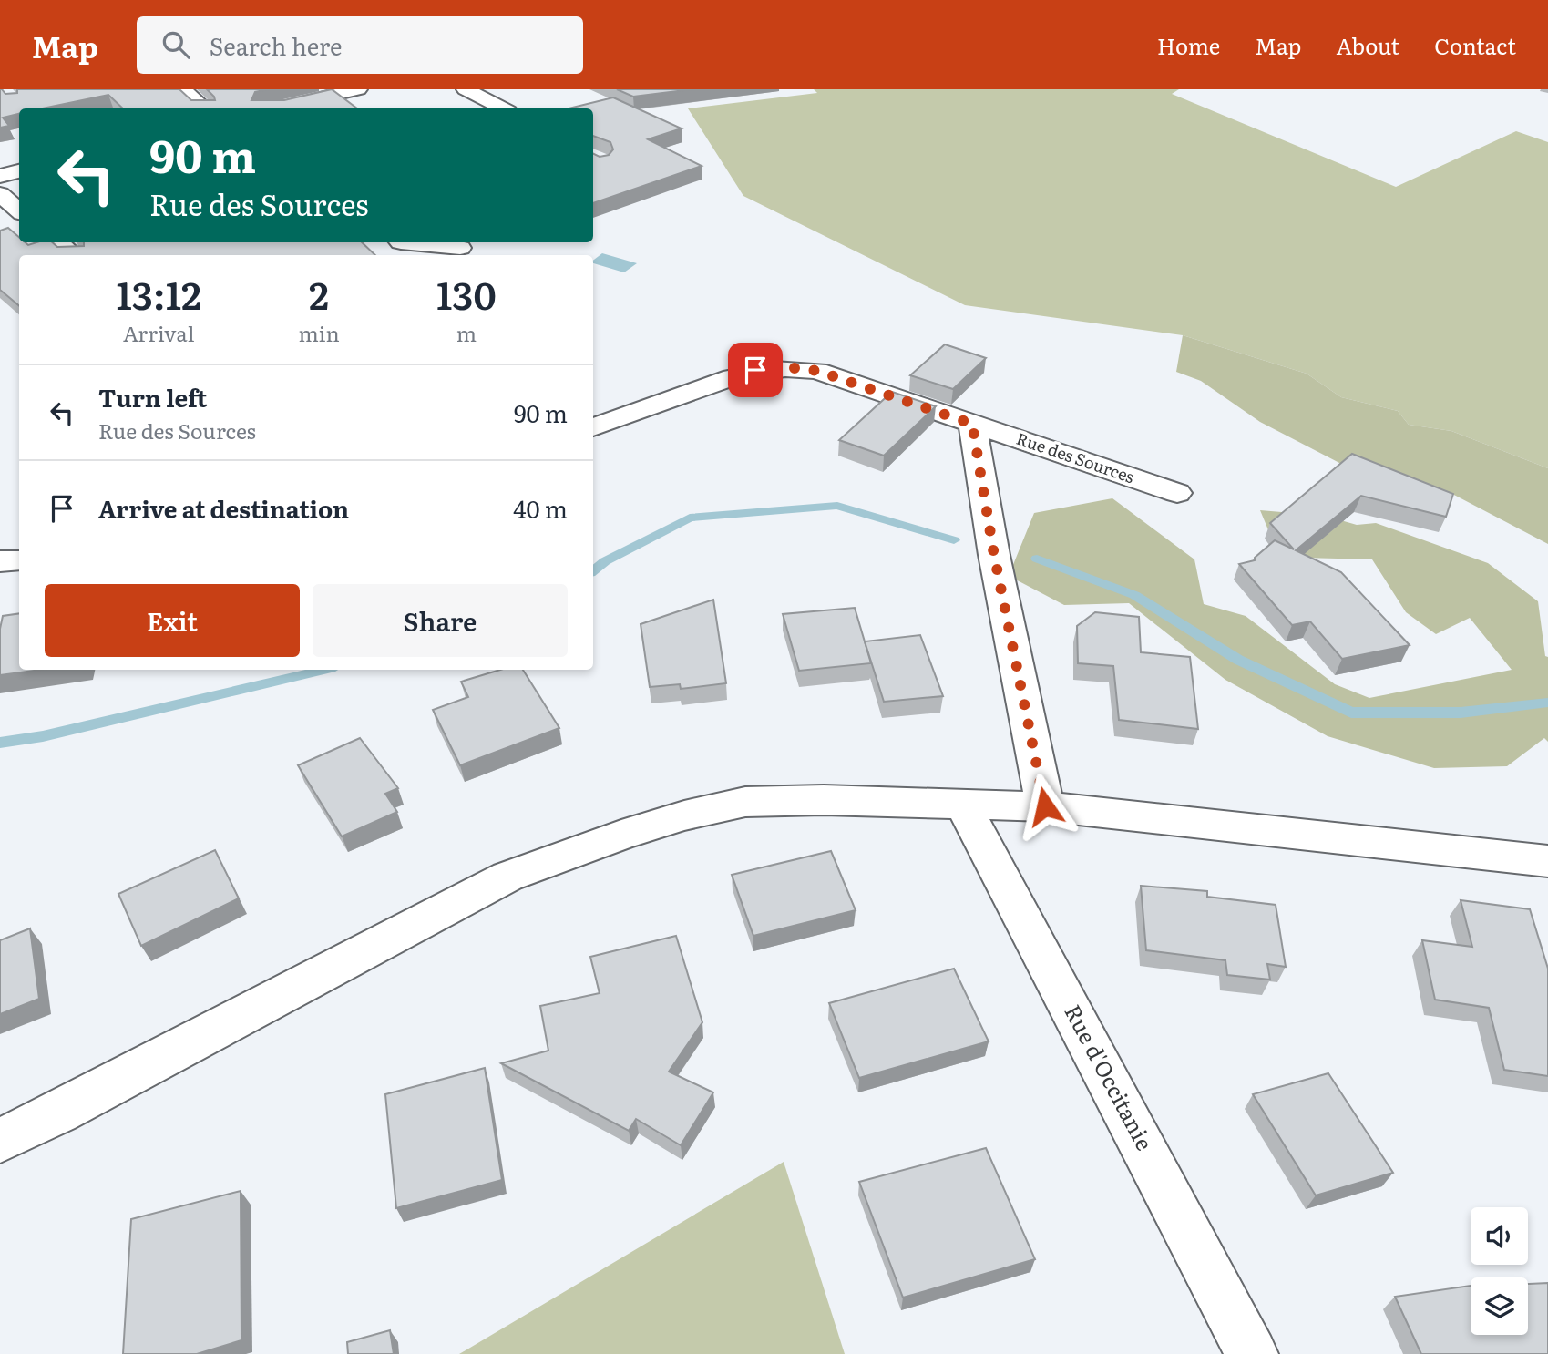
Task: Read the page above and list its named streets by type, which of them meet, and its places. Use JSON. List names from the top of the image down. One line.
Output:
{"streets":{"street":["Rue des Sources","Rue d'Occitanie"]},"page":{"header":"Map","search":"Search here","nav":["Home","Map","About","Contact"],"turn":["90 m","Rue des Sources"],"eta":["13:12","Arrival","2","min","130","m"],"list":[{"name":"Turn left","note":"Rue des Sources","value":"90 m"},{"name":"Arrive at destination","value":"40 m"}],"buttons":["Exit","Share"]}}
